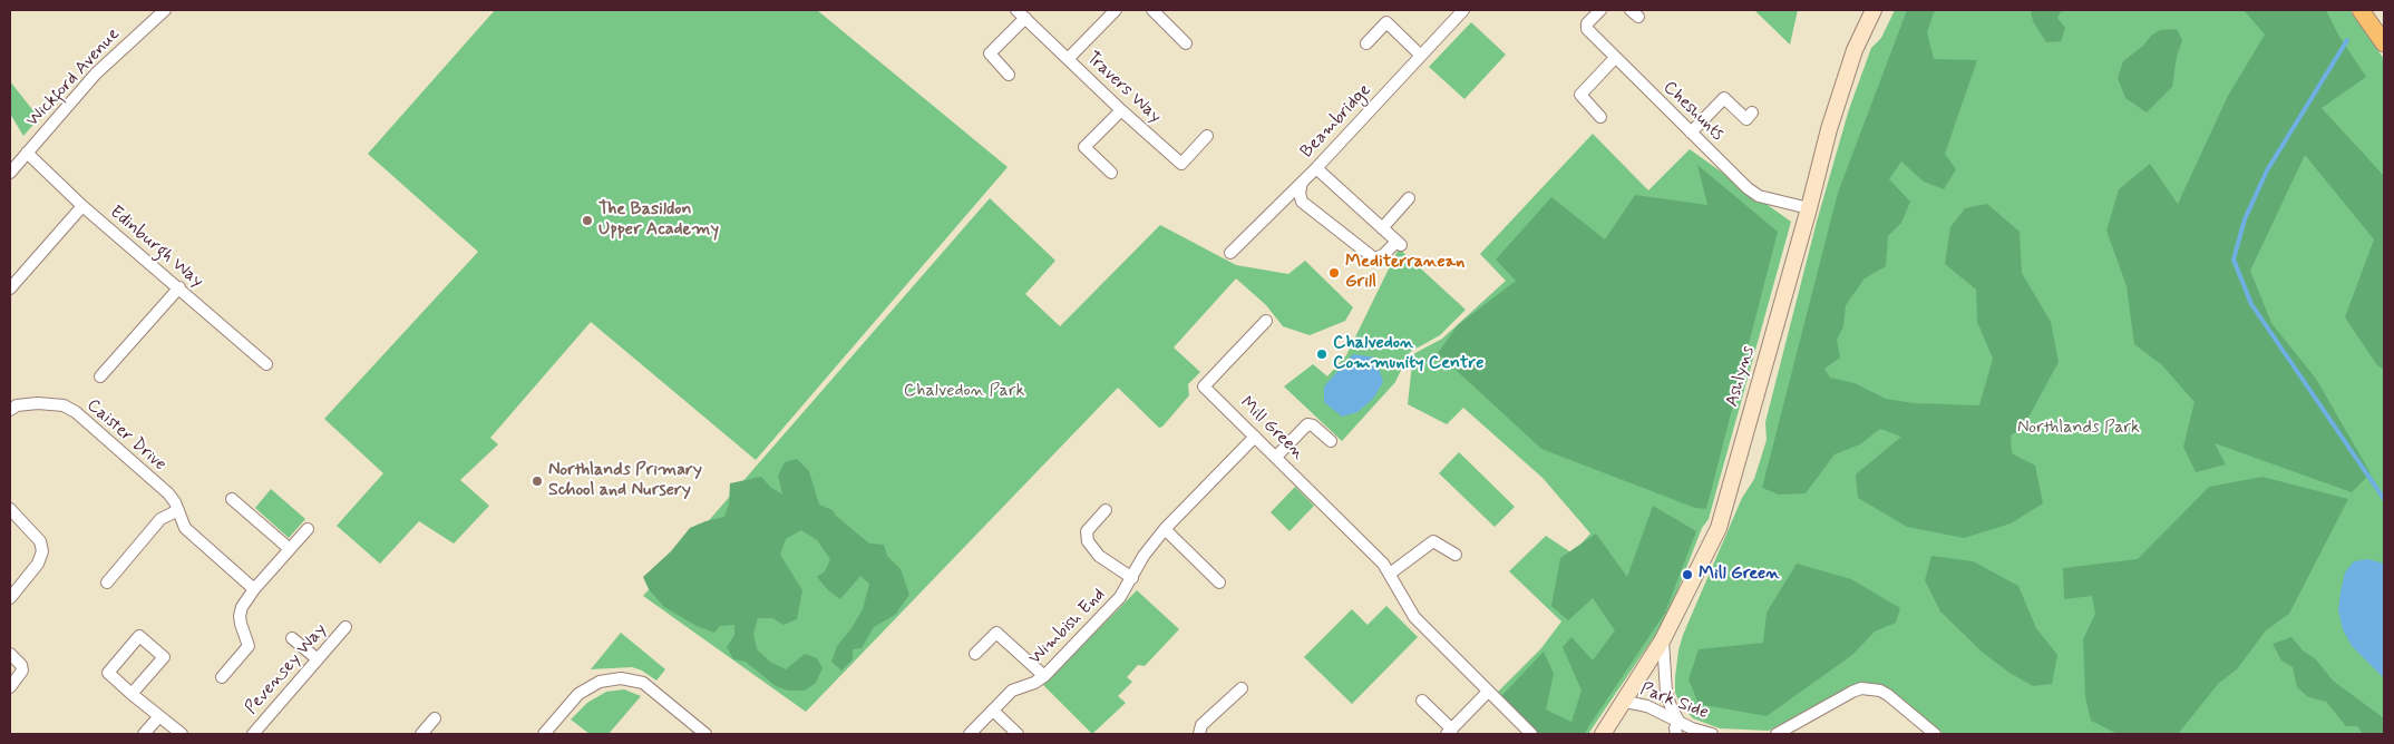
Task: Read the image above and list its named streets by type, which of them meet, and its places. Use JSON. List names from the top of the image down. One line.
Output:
{"streets":{"street":["Wickford Avenue","Travers Way","Cheshunts","Beambridge","Edinburgh Way","Ashlyns","Mill Green","Caister Drive","Wimbish End","Pevensey Way","Park Side"]},"crossings":[["Wickford Avenue","Edinburgh Way"],["Cheshunts","Ashlyns"],["Ashlyns","Park Side"],["Mill Green","Wimbish End"]],"parks":["Chalvedon Park","Northlands Park"],"places":["The Basildon Upper Academy","Mediterranean Grill","Chalvedon Community Centre","Northlands Primary School and Nursery","Mill Green"]}
